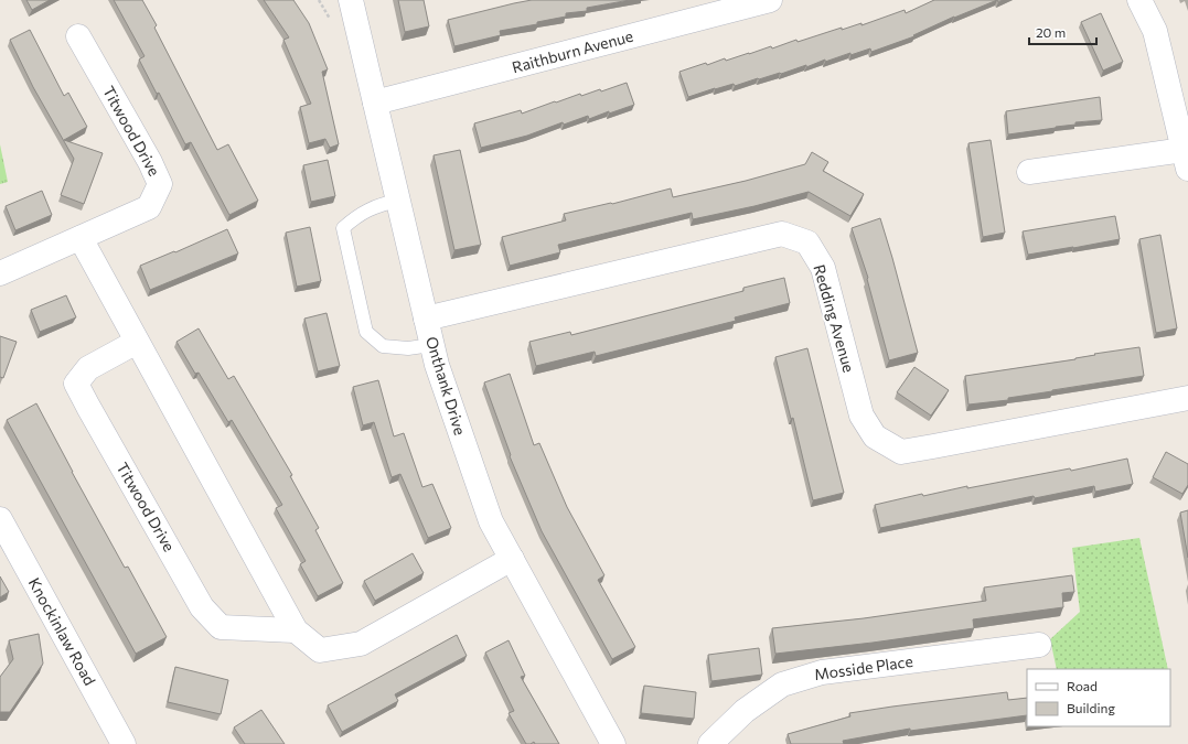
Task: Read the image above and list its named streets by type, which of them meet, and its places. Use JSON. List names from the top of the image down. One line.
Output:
{"streets":{"street":["Raithburn Avenue","Titwood Drive","Redding Avenue","Onthank Drive","Knockinlaw Road","Mosside Place"]},"crossings":[["Raithburn Avenue","Onthank Drive"],["Redding Avenue","Onthank Drive"]],"legend":["Road","Building"],"scale_bar":"20 m"}
